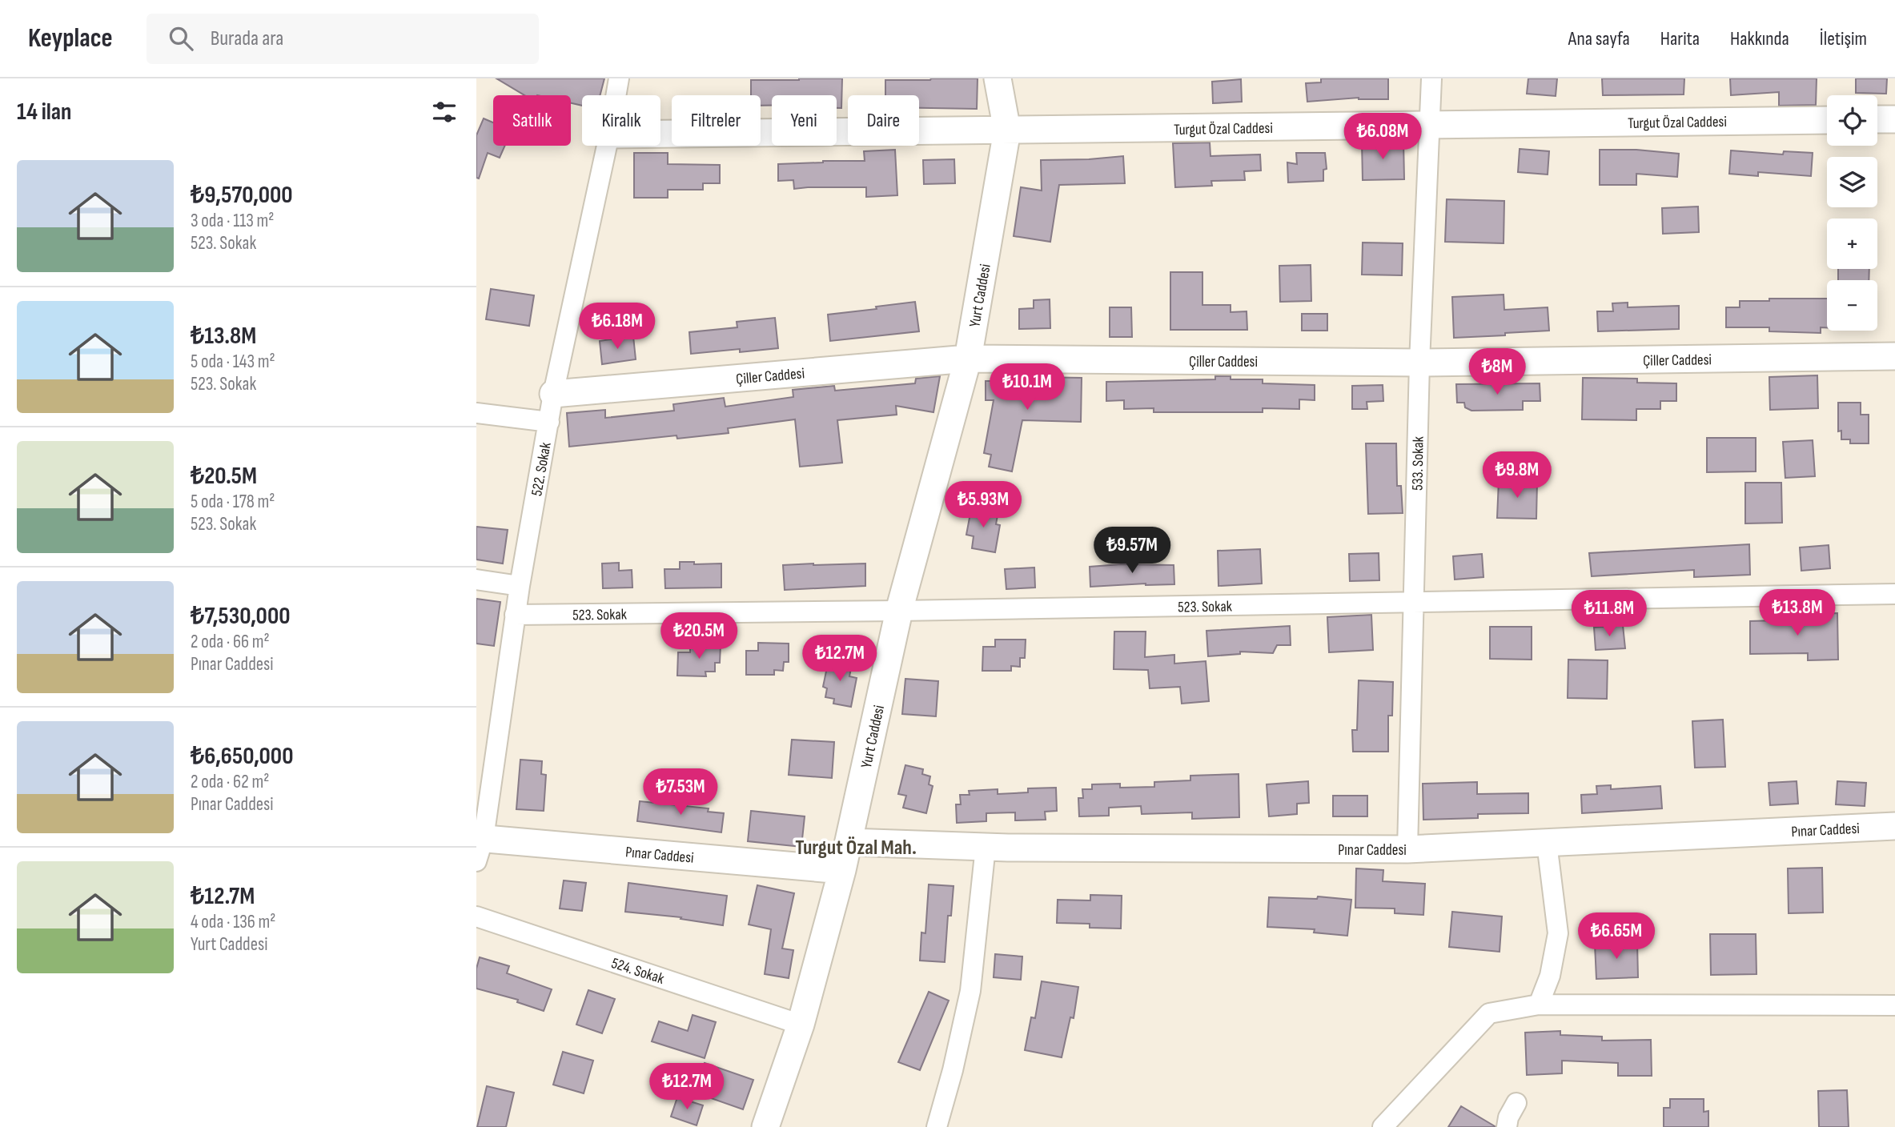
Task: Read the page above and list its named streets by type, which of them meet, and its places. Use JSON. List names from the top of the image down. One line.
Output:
{"streets":{"street":["Turgut Özal Caddesi","Yurt Caddesi","Çiller Caddesi","533. Sokak","522. Sokak","523. Sokak","Pınar Caddesi","524. Sokak"]},"crossings":[["Turgut Özal Caddesi","Yurt Caddesi"],["Turgut Özal Caddesi","533. Sokak"],["Yurt Caddesi","Çiller Caddesi"],["Yurt Caddesi","523. Sokak"],["Yurt Caddesi","Pınar Caddesi"],["Yurt Caddesi","524. Sokak"],["Çiller Caddesi","533. Sokak"],["Çiller Caddesi","522. Sokak"],["533. Sokak","523. Sokak"],["533. Sokak","Pınar Caddesi"],["522. Sokak","523. Sokak"],["522. Sokak","Pınar Caddesi"]],"districts":["Turgut Özal Mah."],"page":{"header":"Keyplace","search":"Burada ara","nav":["Ana sayfa","Harita","Hakkında","İletişim"],"heading":"14 ilan","map_buttons":["+","−"],"chip":["Satılık","Kiralık","Filtreler","Yeni","Daire"],"price":["₺6.08M","₺6.18M","₺8M","₺10.1M","₺9.8M","₺5.93M","₺9.57M","₺13.8M","₺11.8M","₺20.5M","₺12.7M","₺7.53M","₺6.65M","₺12.7M"],"list":[{"name":"₺9,570,000","note":"3 oda · 113 m² · 523. Sokak"},{"name":"₺13.8M","note":"5 oda · 143 m² · 523. Sokak"},{"name":"₺20.5M","note":"5 oda · 178 m² · 523. Sokak"},{"name":"₺7,530,000","note":"2 oda · 66 m² · Pınar Caddesi"},{"name":"₺6,650,000","note":"2 oda · 62 m² · Pınar Caddesi"},{"name":"₺12.7M","note":"4 oda · 136 m² · Yurt Caddesi"}]}}
